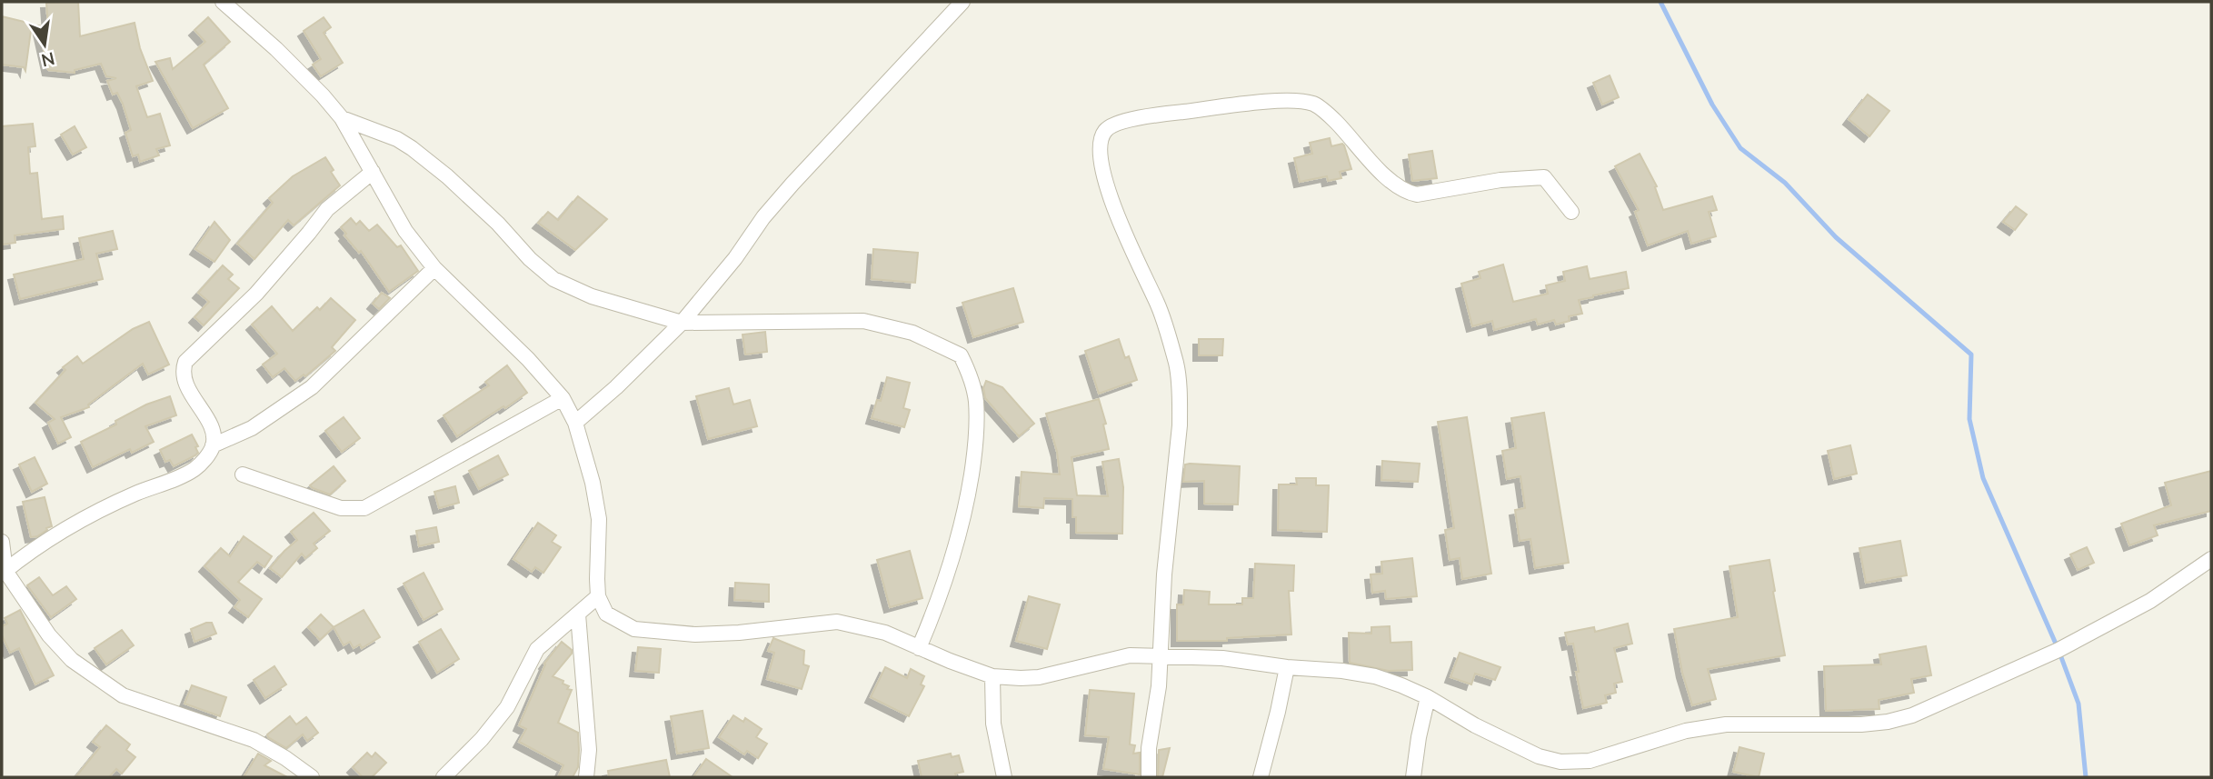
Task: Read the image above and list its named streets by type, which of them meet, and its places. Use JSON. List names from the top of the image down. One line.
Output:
{"north":"bottom"}
